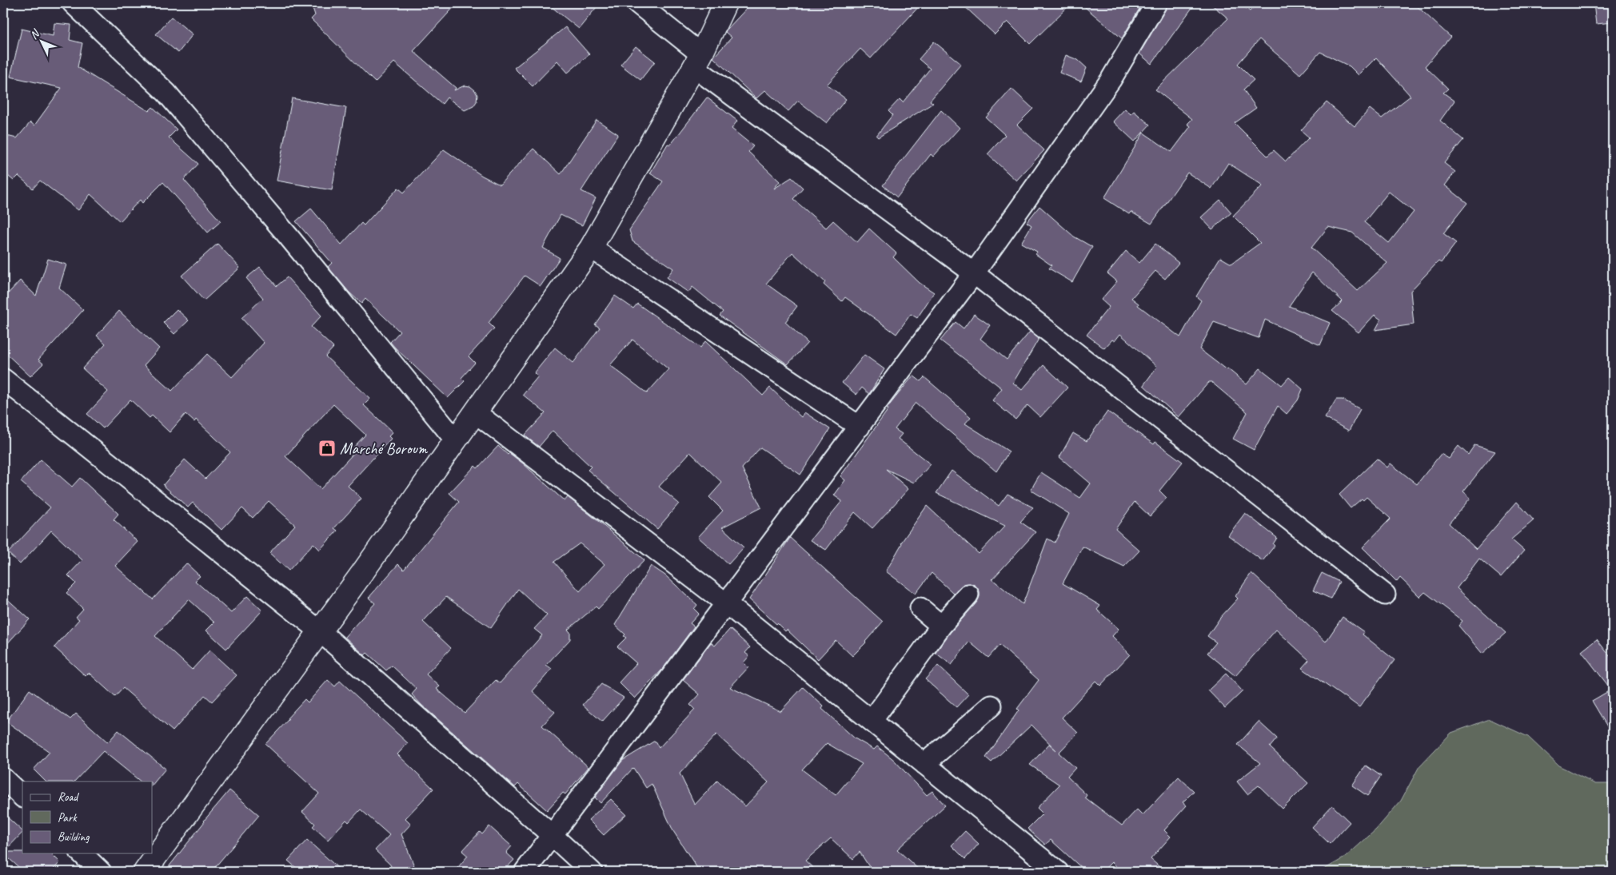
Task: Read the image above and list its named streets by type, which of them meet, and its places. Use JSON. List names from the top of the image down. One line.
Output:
{"places":{"shop":["Marché Boroum"]},"legend":["Road","Park","Building"],"north":"top left"}
